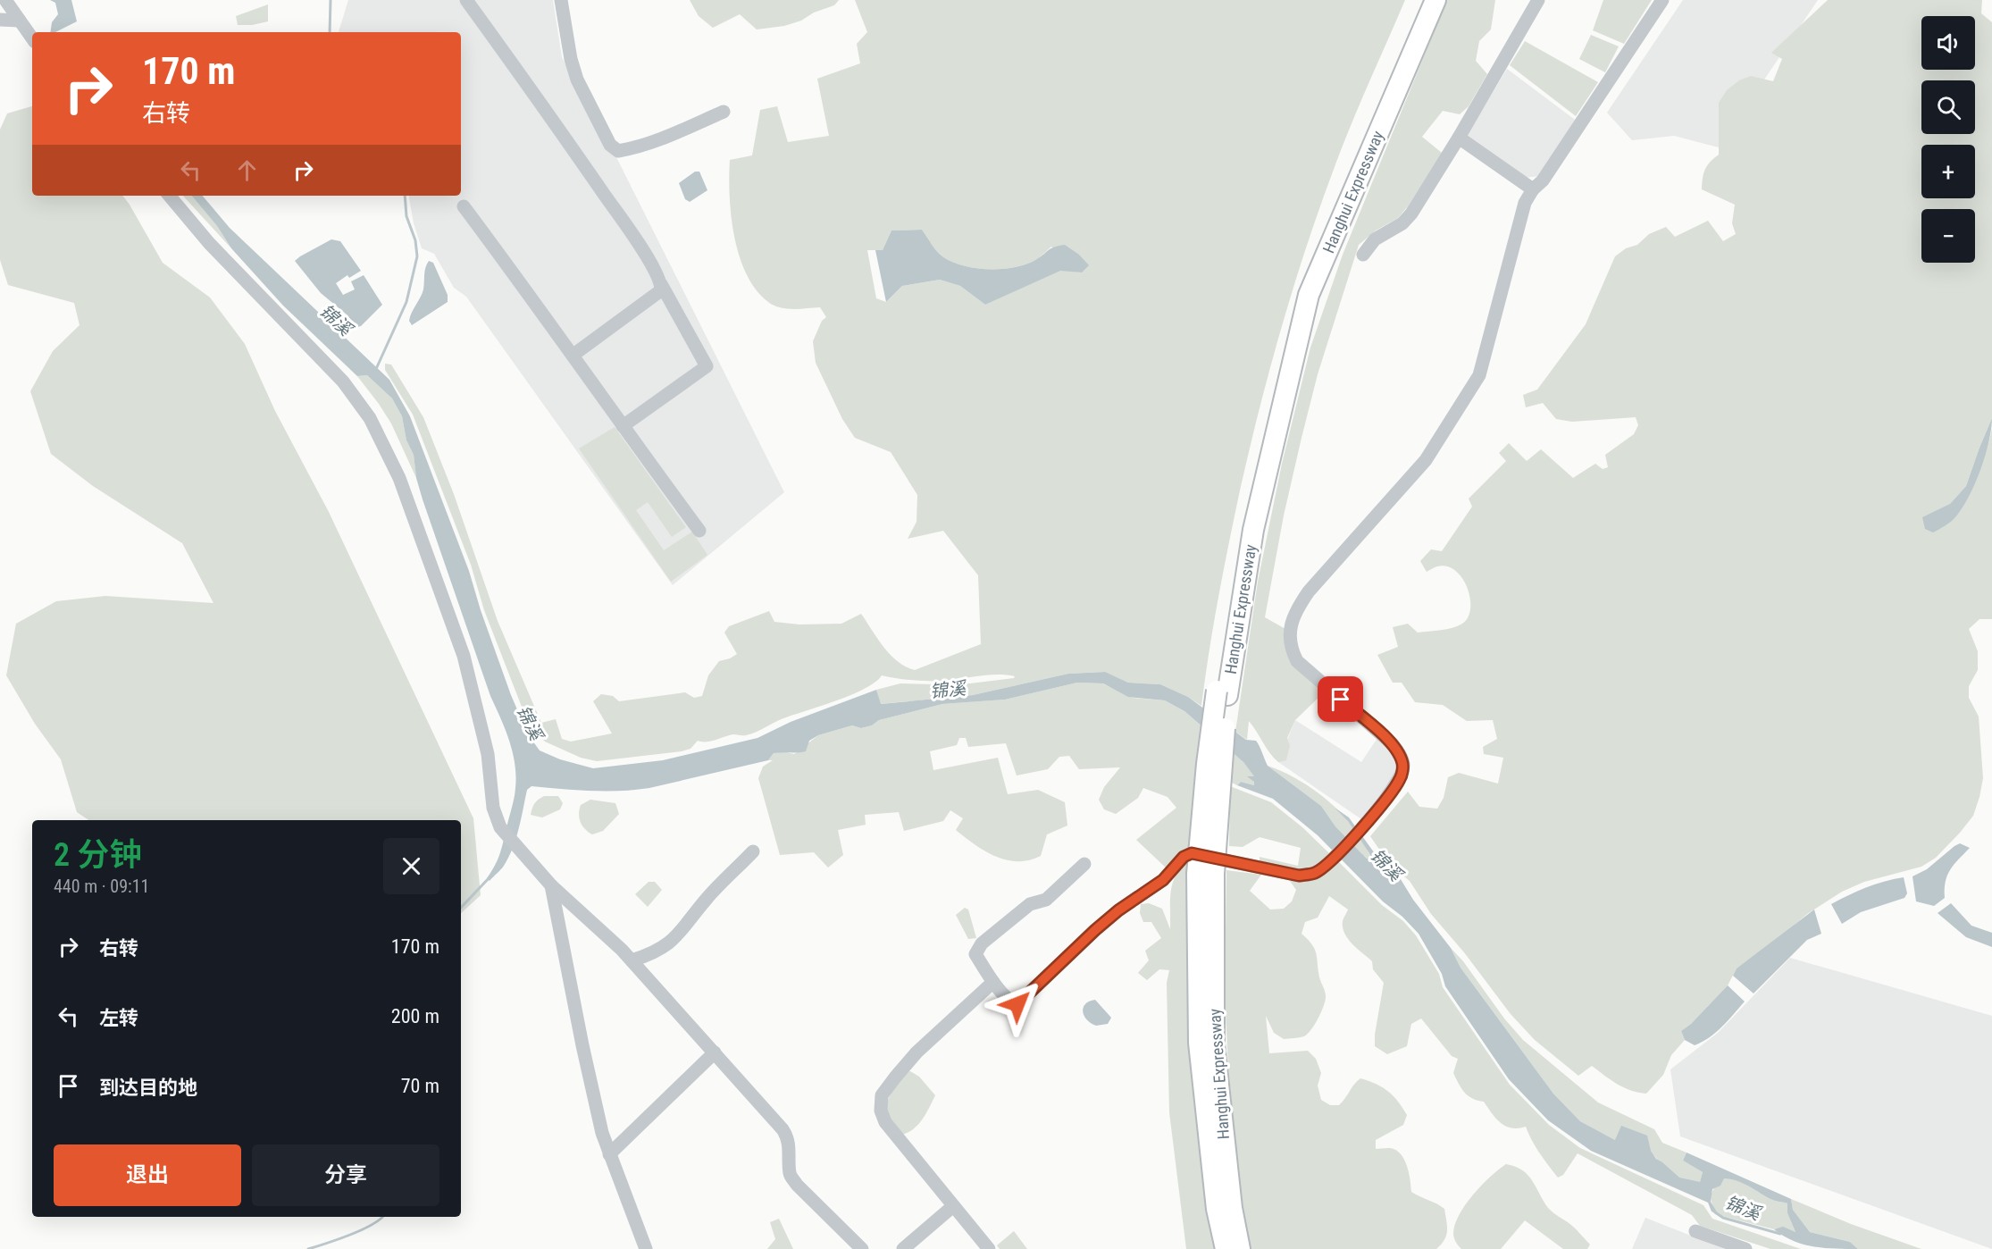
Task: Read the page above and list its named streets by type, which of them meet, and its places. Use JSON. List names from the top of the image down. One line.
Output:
{"streets":{"highway":["Hanghui Expressway"]},"water":["锦溪"],"page":{"map_buttons":["+","−"],"turn":["170 m","右转"],"heading":["2 分钟","440 m · 09:11"],"list":[{"name":"右转","value":"170 m"},{"name":"左转","value":"200 m"},{"name":"到达目的地","value":"70 m"}],"buttons":["退出","分享"]}}
